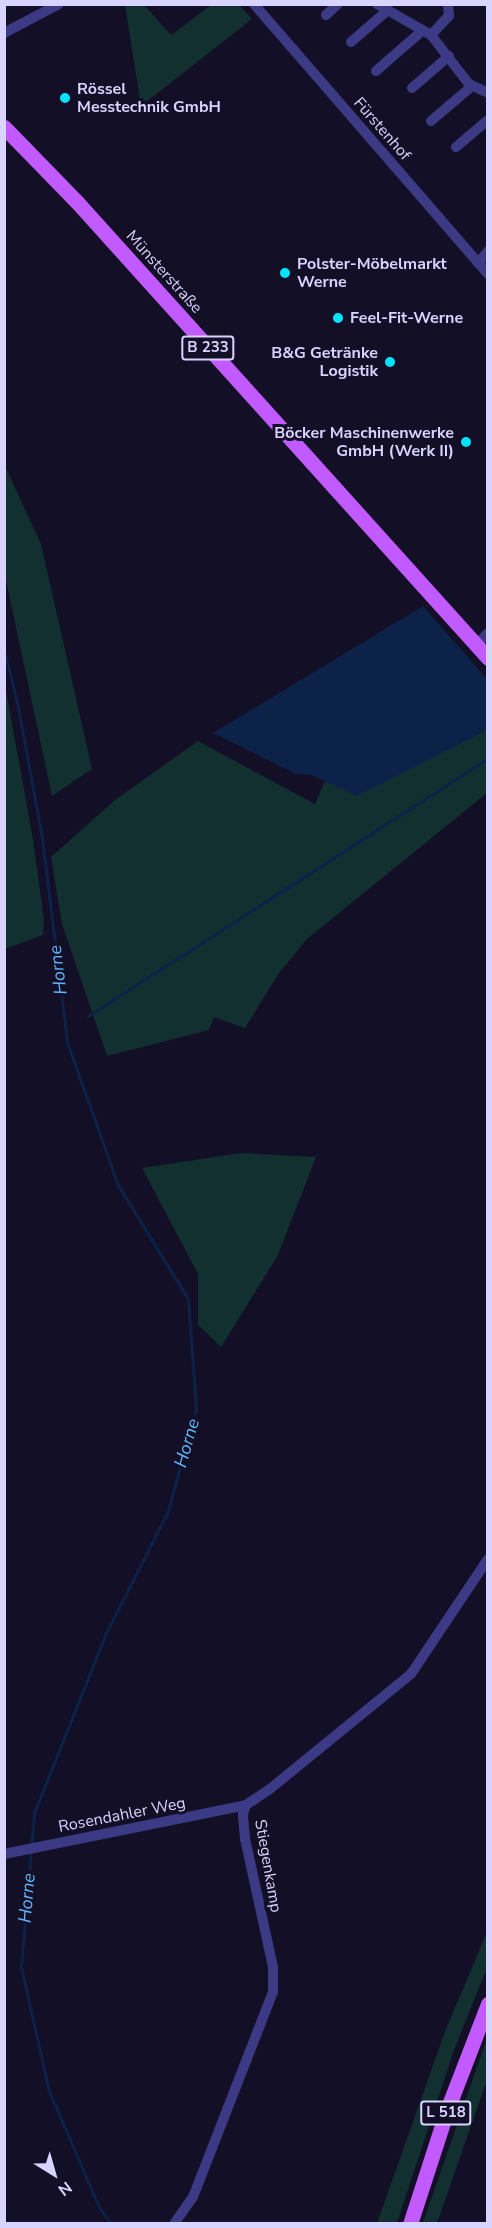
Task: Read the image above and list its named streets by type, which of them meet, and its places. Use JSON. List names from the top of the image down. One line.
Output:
{"streets":{"main road":["Münsterstraße","B 233","L 518"],"street":["Fürstenhof","Rosendahler Weg","Stiegenkamp"]},"crossings":[["Rosendahler Weg","Stiegenkamp"]],"water":["Horne"],"places":["Rössel Messtechnik GmbH","Polster-Möbelmarkt Werne","Feel-Fit-Werne","B&G Getränke Logistik","Böcker Maschinenwerke GmbH (Werk II)"],"north":"bottom right"}
